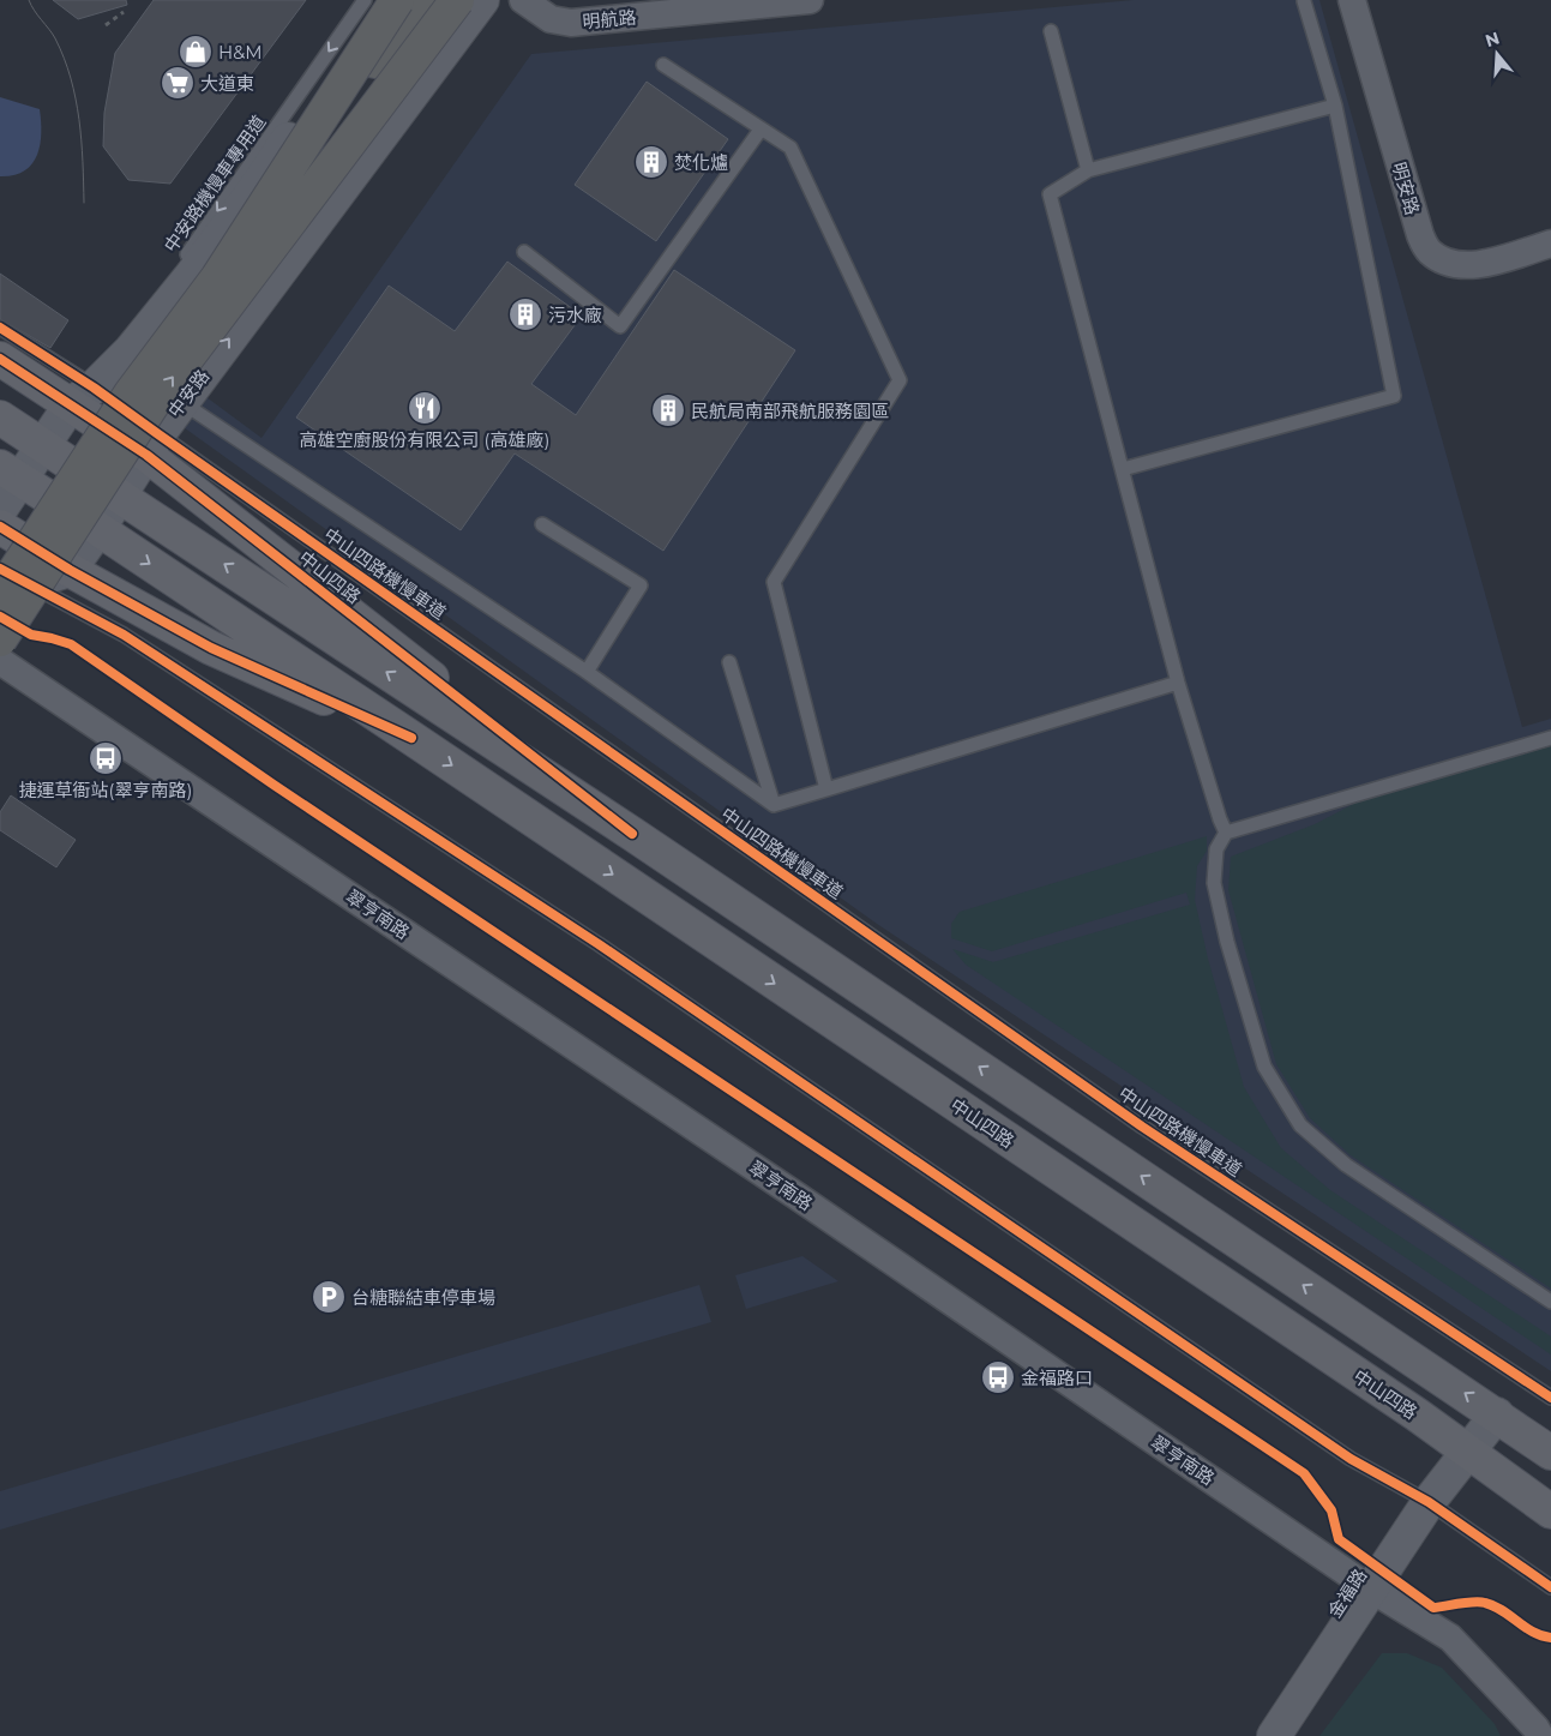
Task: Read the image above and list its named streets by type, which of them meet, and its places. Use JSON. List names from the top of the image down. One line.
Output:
{"streets":{"main road":["中山四路"],"street":["明航路","明安路","中安路","翠亨南路","金福路"],"lane":["中安路機慢車專用道","中山四路機慢車道"]},"crossings":[["中安路","中山四路機慢車道"],["中安路","中山四路"],["中山四路機慢車道","中山四路"],["中山四路","金福路"],["翠亨南路","金福路"]],"one_way":["中安路機慢車專用道"],"places":{"shop":["H&M"],"supermarket":["大道東"],"building":["焚化爐","污水廠","民航局南部飛航服務園區"],"restaurant":["高雄空廚股份有限公司 (高雄廠)"],"bus stop":["捷運草衙站(翠亨南路)","金福路口"],"parking":["台糖聯結車停車場"]},"north":"top"}
